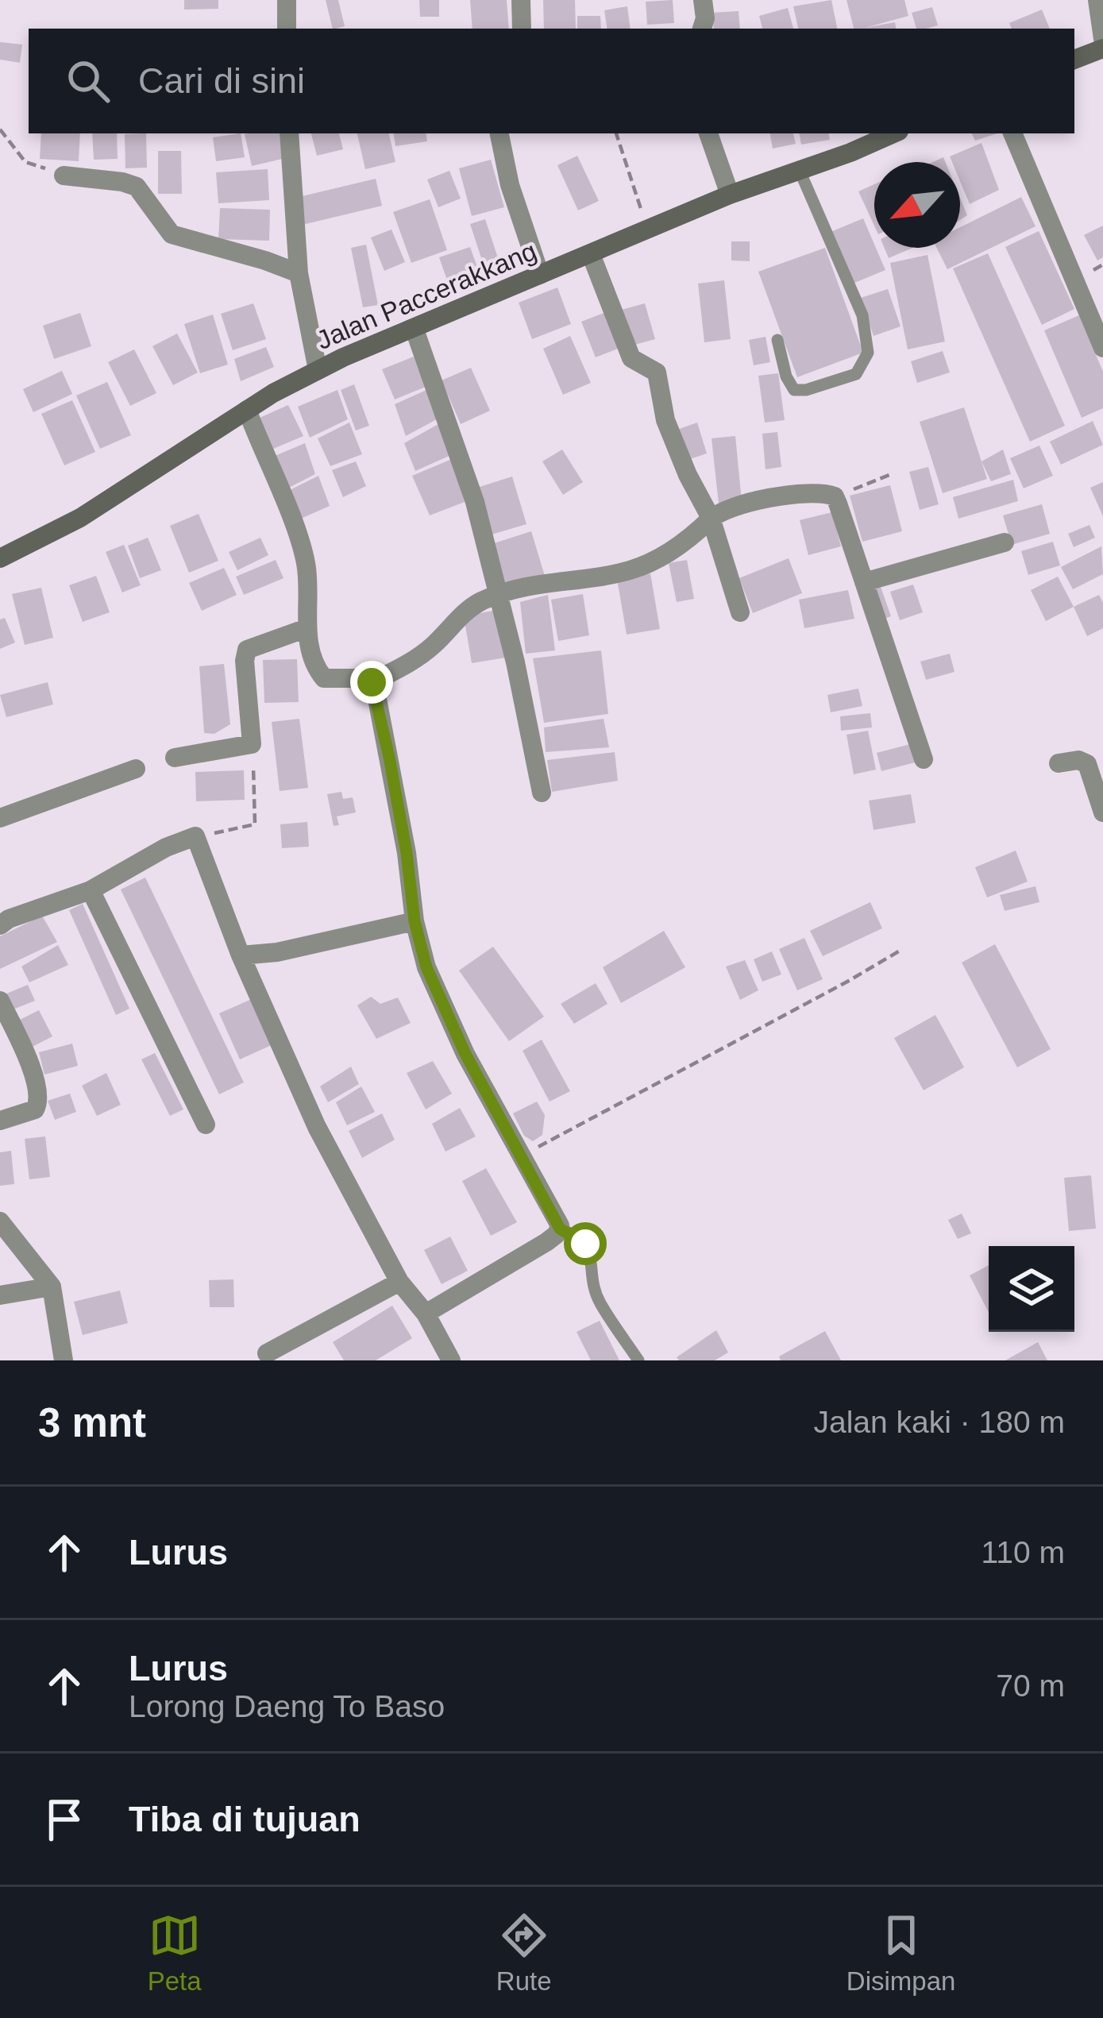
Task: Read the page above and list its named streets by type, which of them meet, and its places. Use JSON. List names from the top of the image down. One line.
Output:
{"streets":{"main road":["Jalan Paccerakkang"]},"north":"bottom left","page":{"search":"Cari di sini","heading":["3 mnt","Jalan kaki · 180 m"],"list":[["Lurus","110 m"],["Lurus","Lorong Daeng To Baso","70 m"],"Tiba di tujuan"],"nav":["Peta","Rute","Disimpan"]}}
